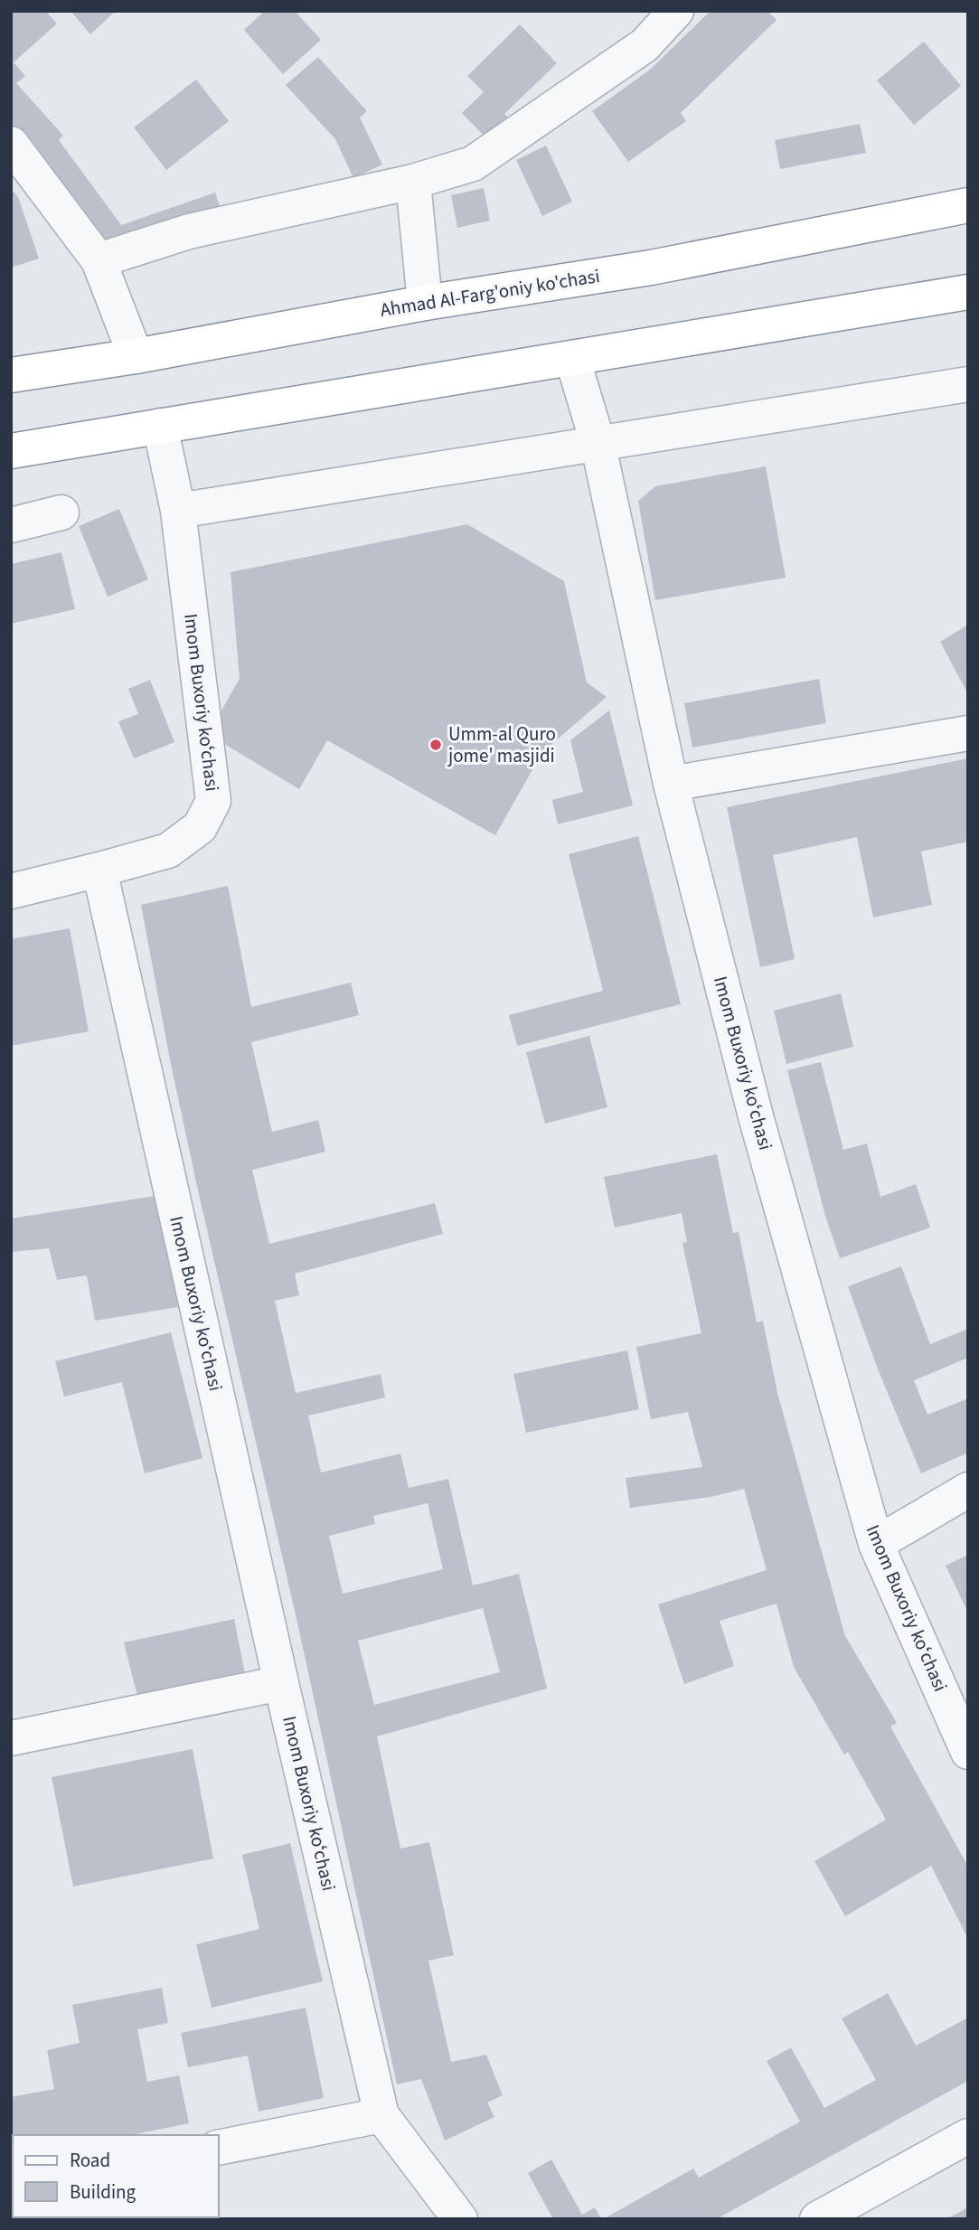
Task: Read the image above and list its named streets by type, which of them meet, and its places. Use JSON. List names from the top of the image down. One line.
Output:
{"streets":{"highway":["Ahmad Al-Farg'oniy ko'chasi"],"street":["Imom Buxoriy koʻchasi"]},"places":["Umm-al Quro jome' masjidi"],"legend":["Road","Building"]}
